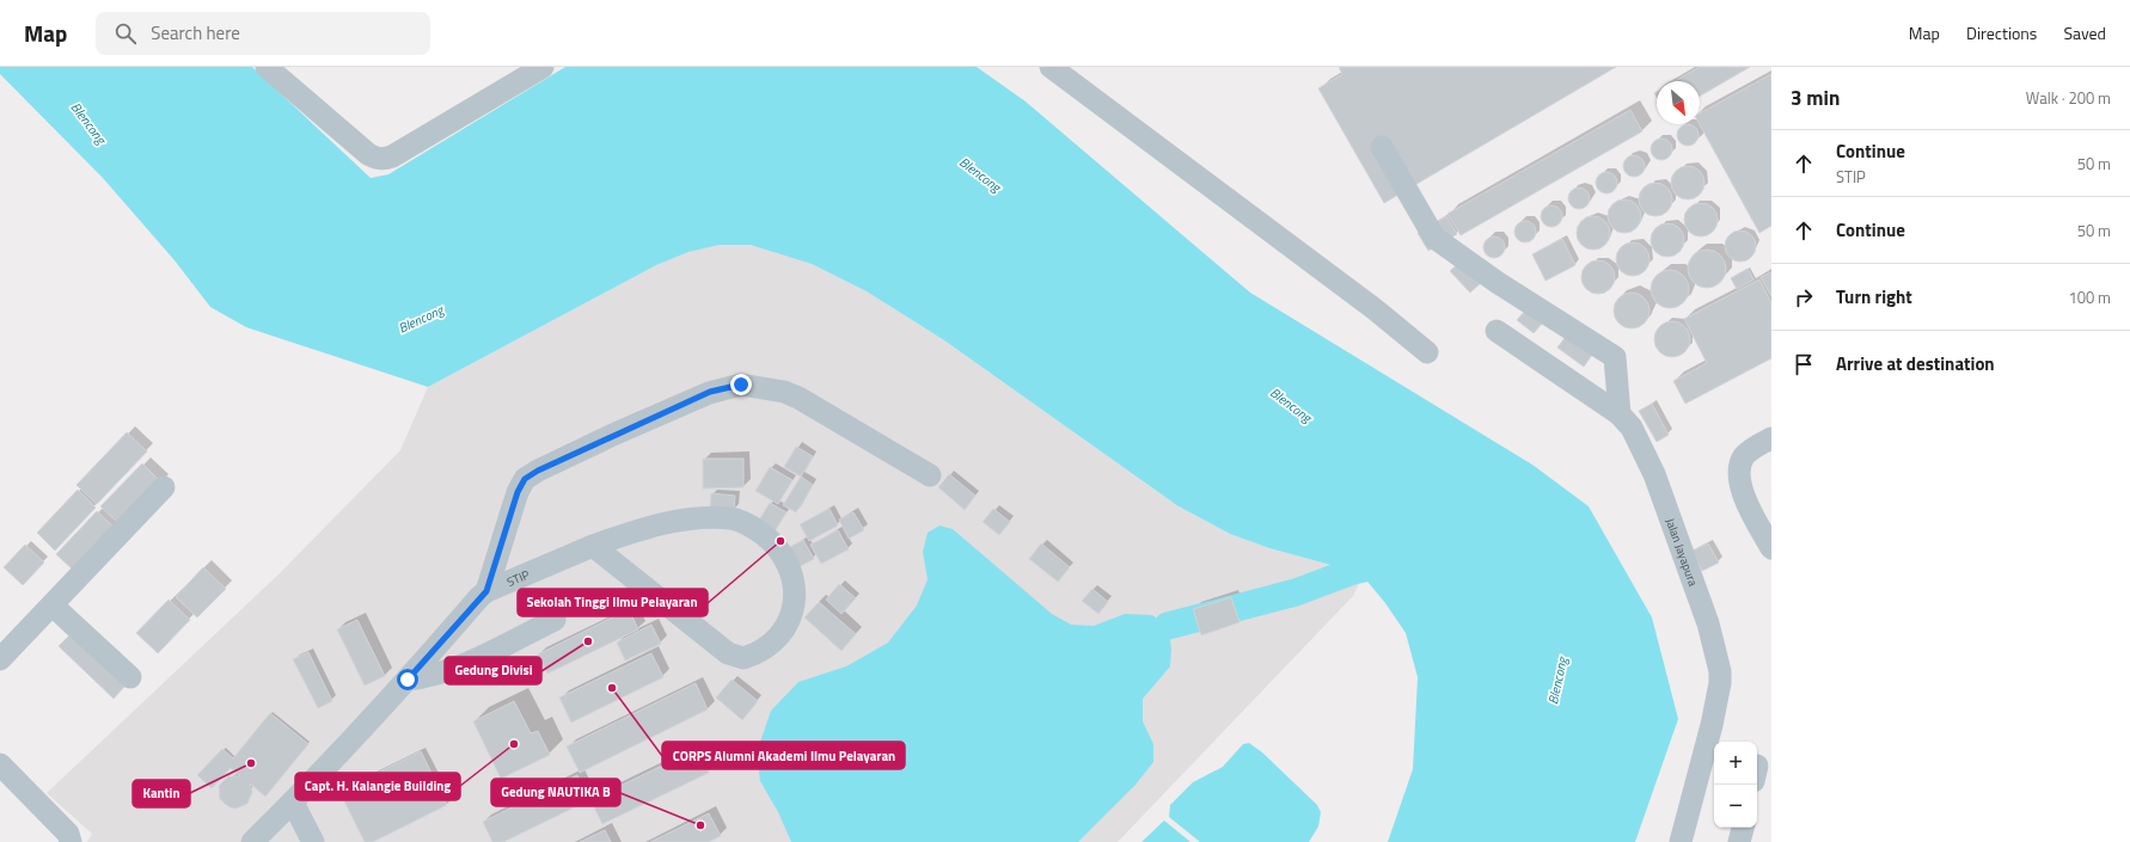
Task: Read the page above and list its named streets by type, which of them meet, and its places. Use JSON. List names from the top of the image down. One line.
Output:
{"streets":{"street":["Jalan Jayapura","STIP"]},"water":["Blencong"],"places":["Sekolah Tinggi Ilmu Pelayaran","Gedung Divisi","CORPS Alumni Akademi Ilmu Pelayaran","Capt. H. Kalangie Building","Kantin","Gedung NAUTIKA B"],"north":"bottom right","page":{"header":"Map","search":"Search here","nav":["Map","Directions","Saved"],"heading":["3 min","Walk · 200 m"],"list":[["Continue","STIP","50 m"],["Continue","50 m"],["Turn right","100 m"],"Arrive at destination"],"map_buttons":["+","−"]}}
